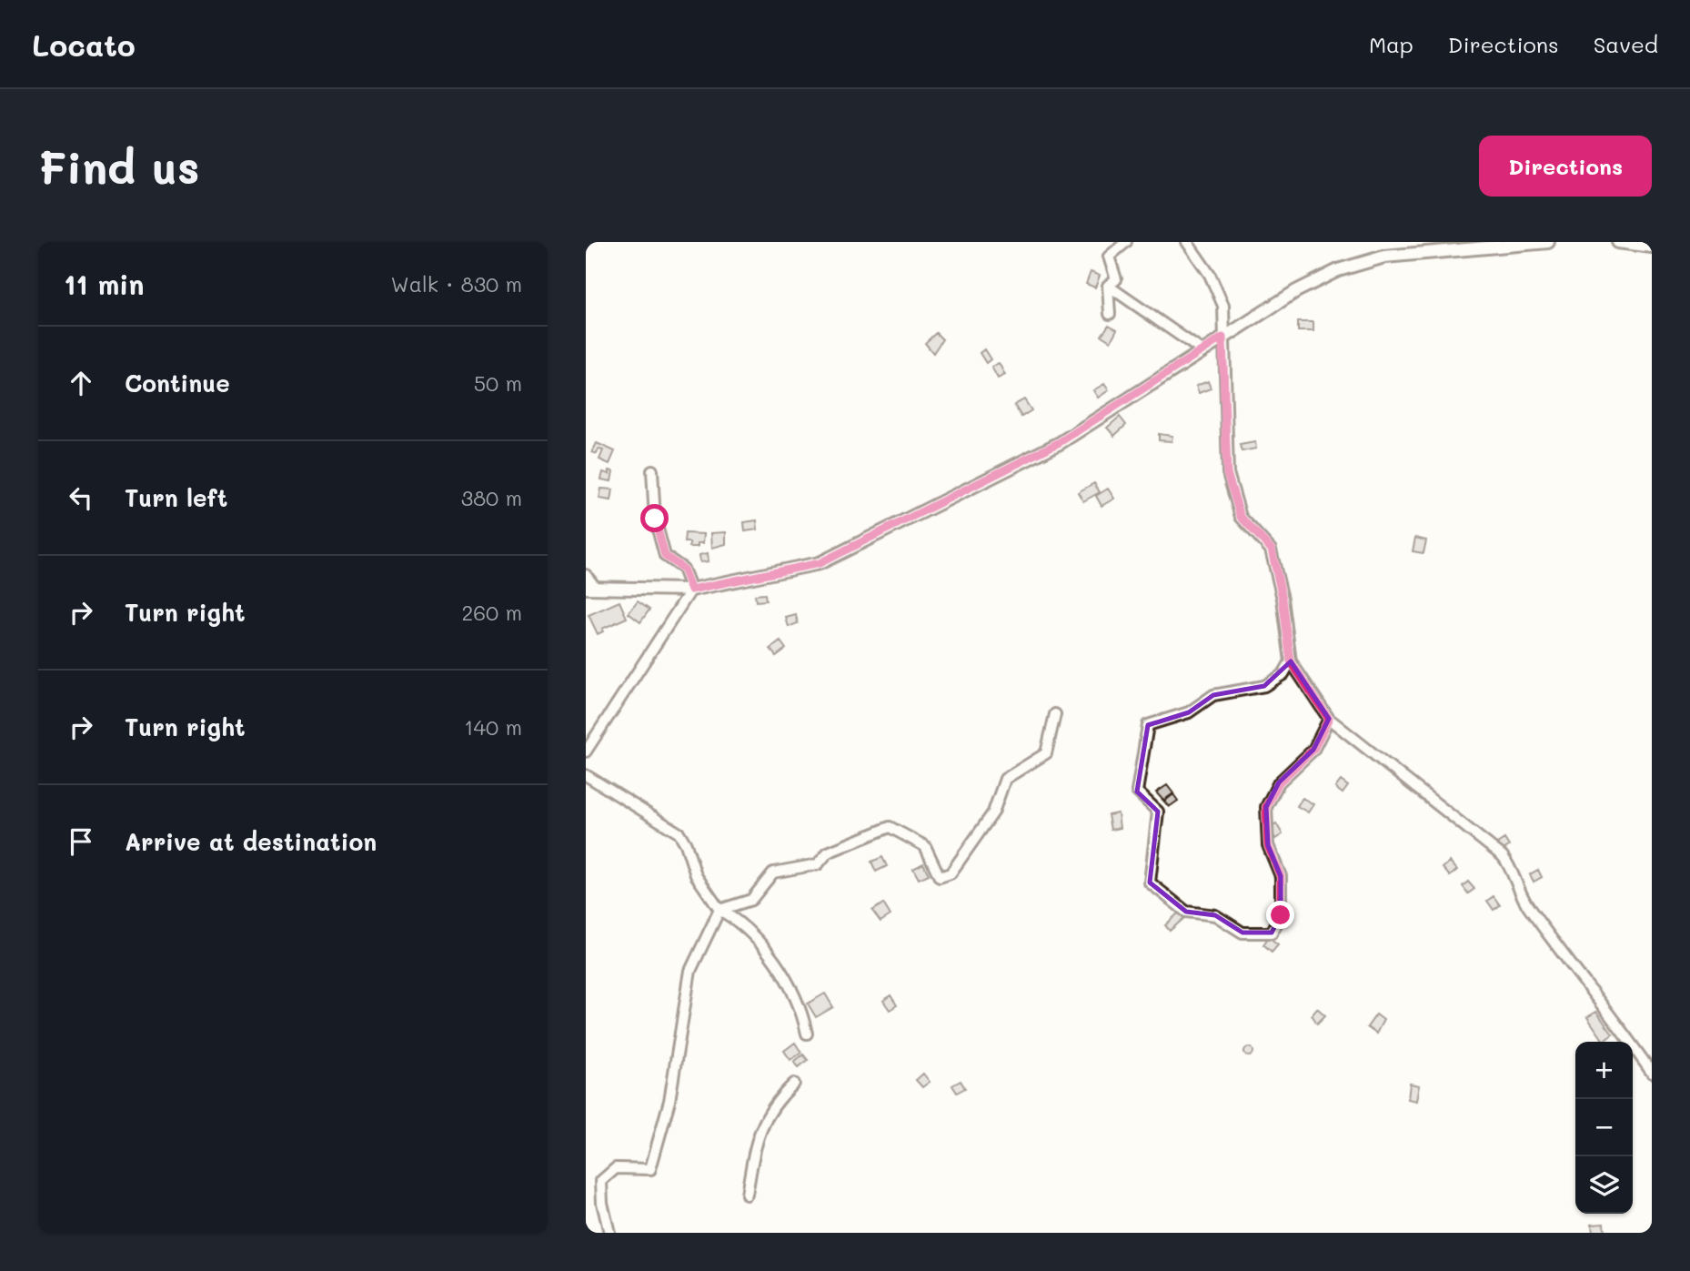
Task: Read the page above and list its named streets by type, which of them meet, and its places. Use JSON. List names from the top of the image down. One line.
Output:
{"page":{"header":"Locato","nav":["Map","Directions","Saved"],"buttons":"Directions","title":"Find us","heading":["11 min","Walk · 830 m"],"list":[["Continue","50 m"],["Turn left","380 m"],["Turn right","260 m"],["Turn right","140 m"],"Arrive at destination"],"map_buttons":["+","−"]}}
